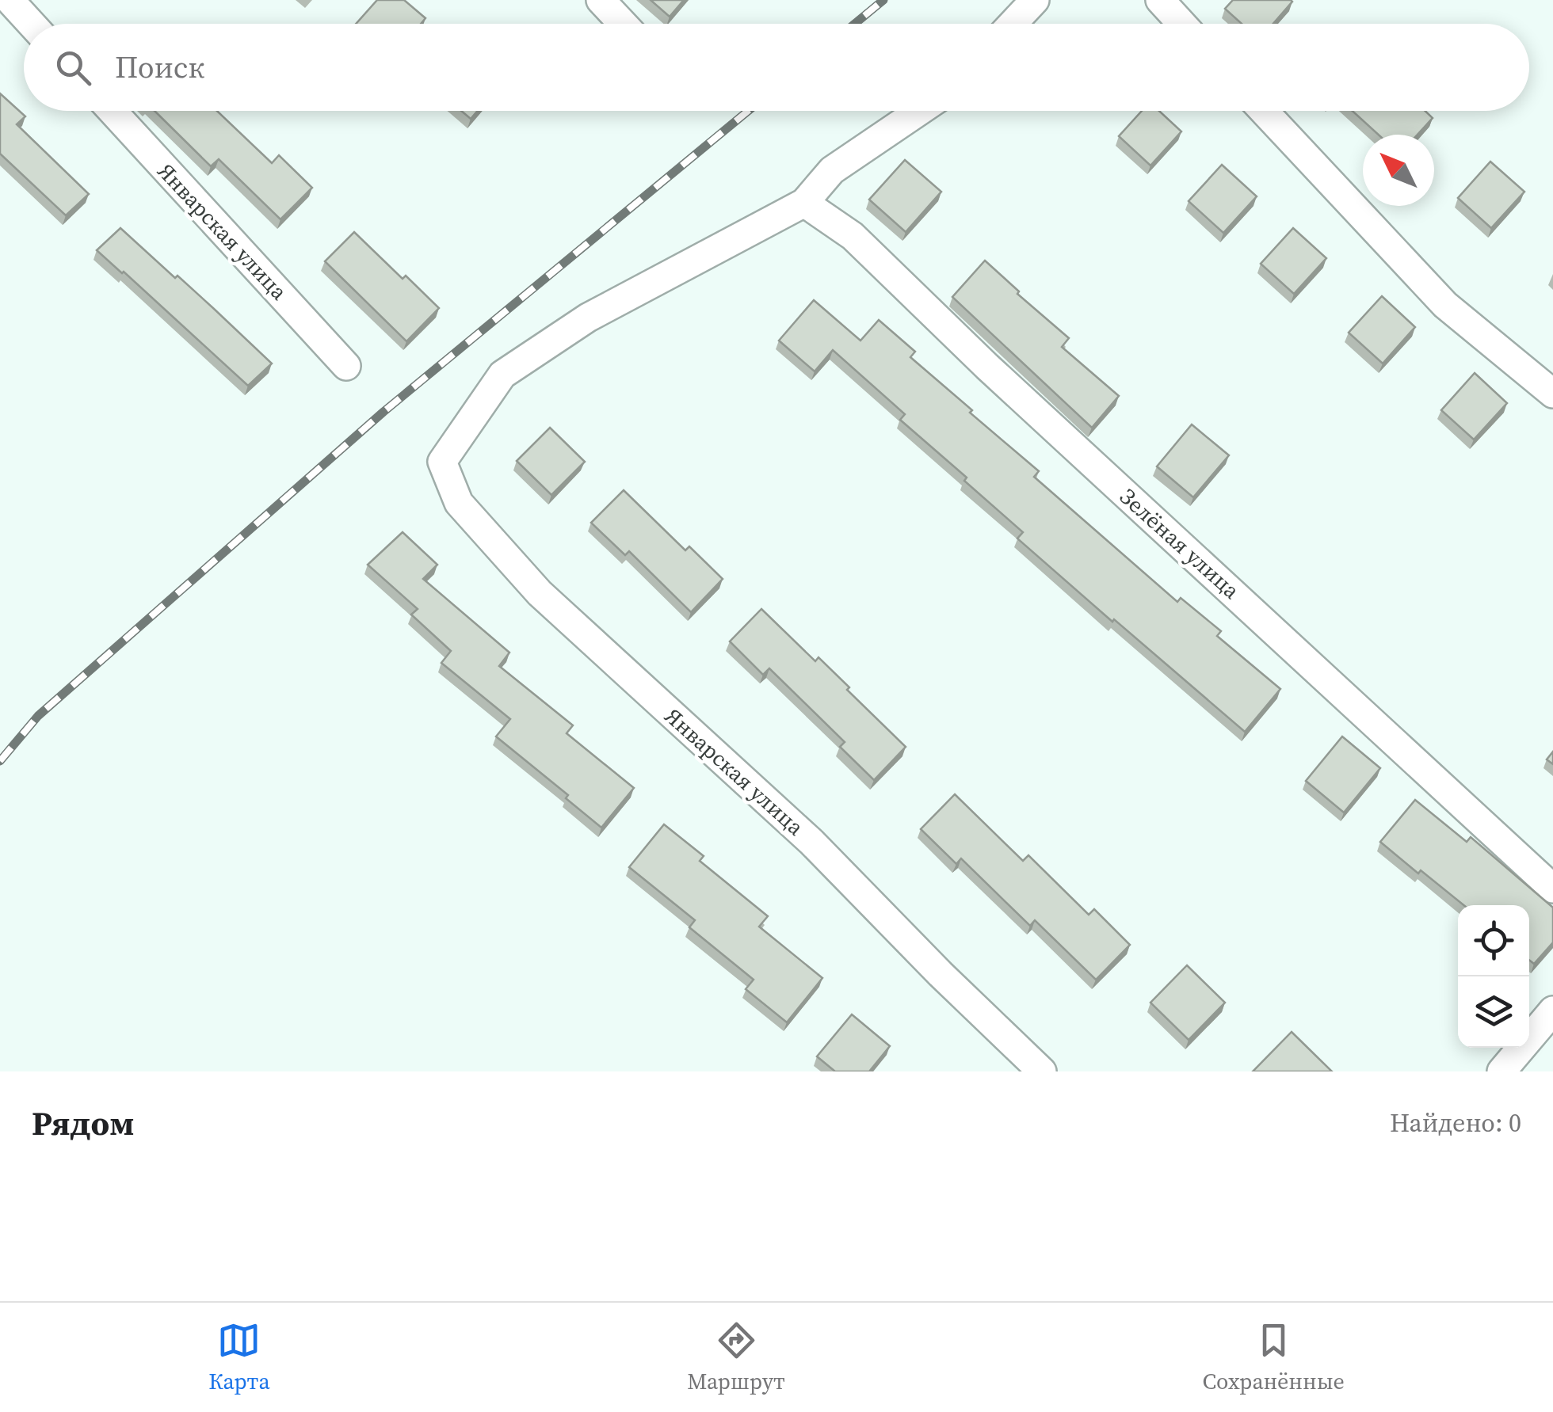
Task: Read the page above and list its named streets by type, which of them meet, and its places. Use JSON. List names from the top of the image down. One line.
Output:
{"streets":{"street":["Январская улица","Зелёная улица"]},"crossings":[["Январская улица","Зелёная улица"]],"north":"top left","page":{"search":"Поиск","heading":["Рядом","Найдено: 0"],"nav":["Карта","Маршрут","Сохранённые"]}}
